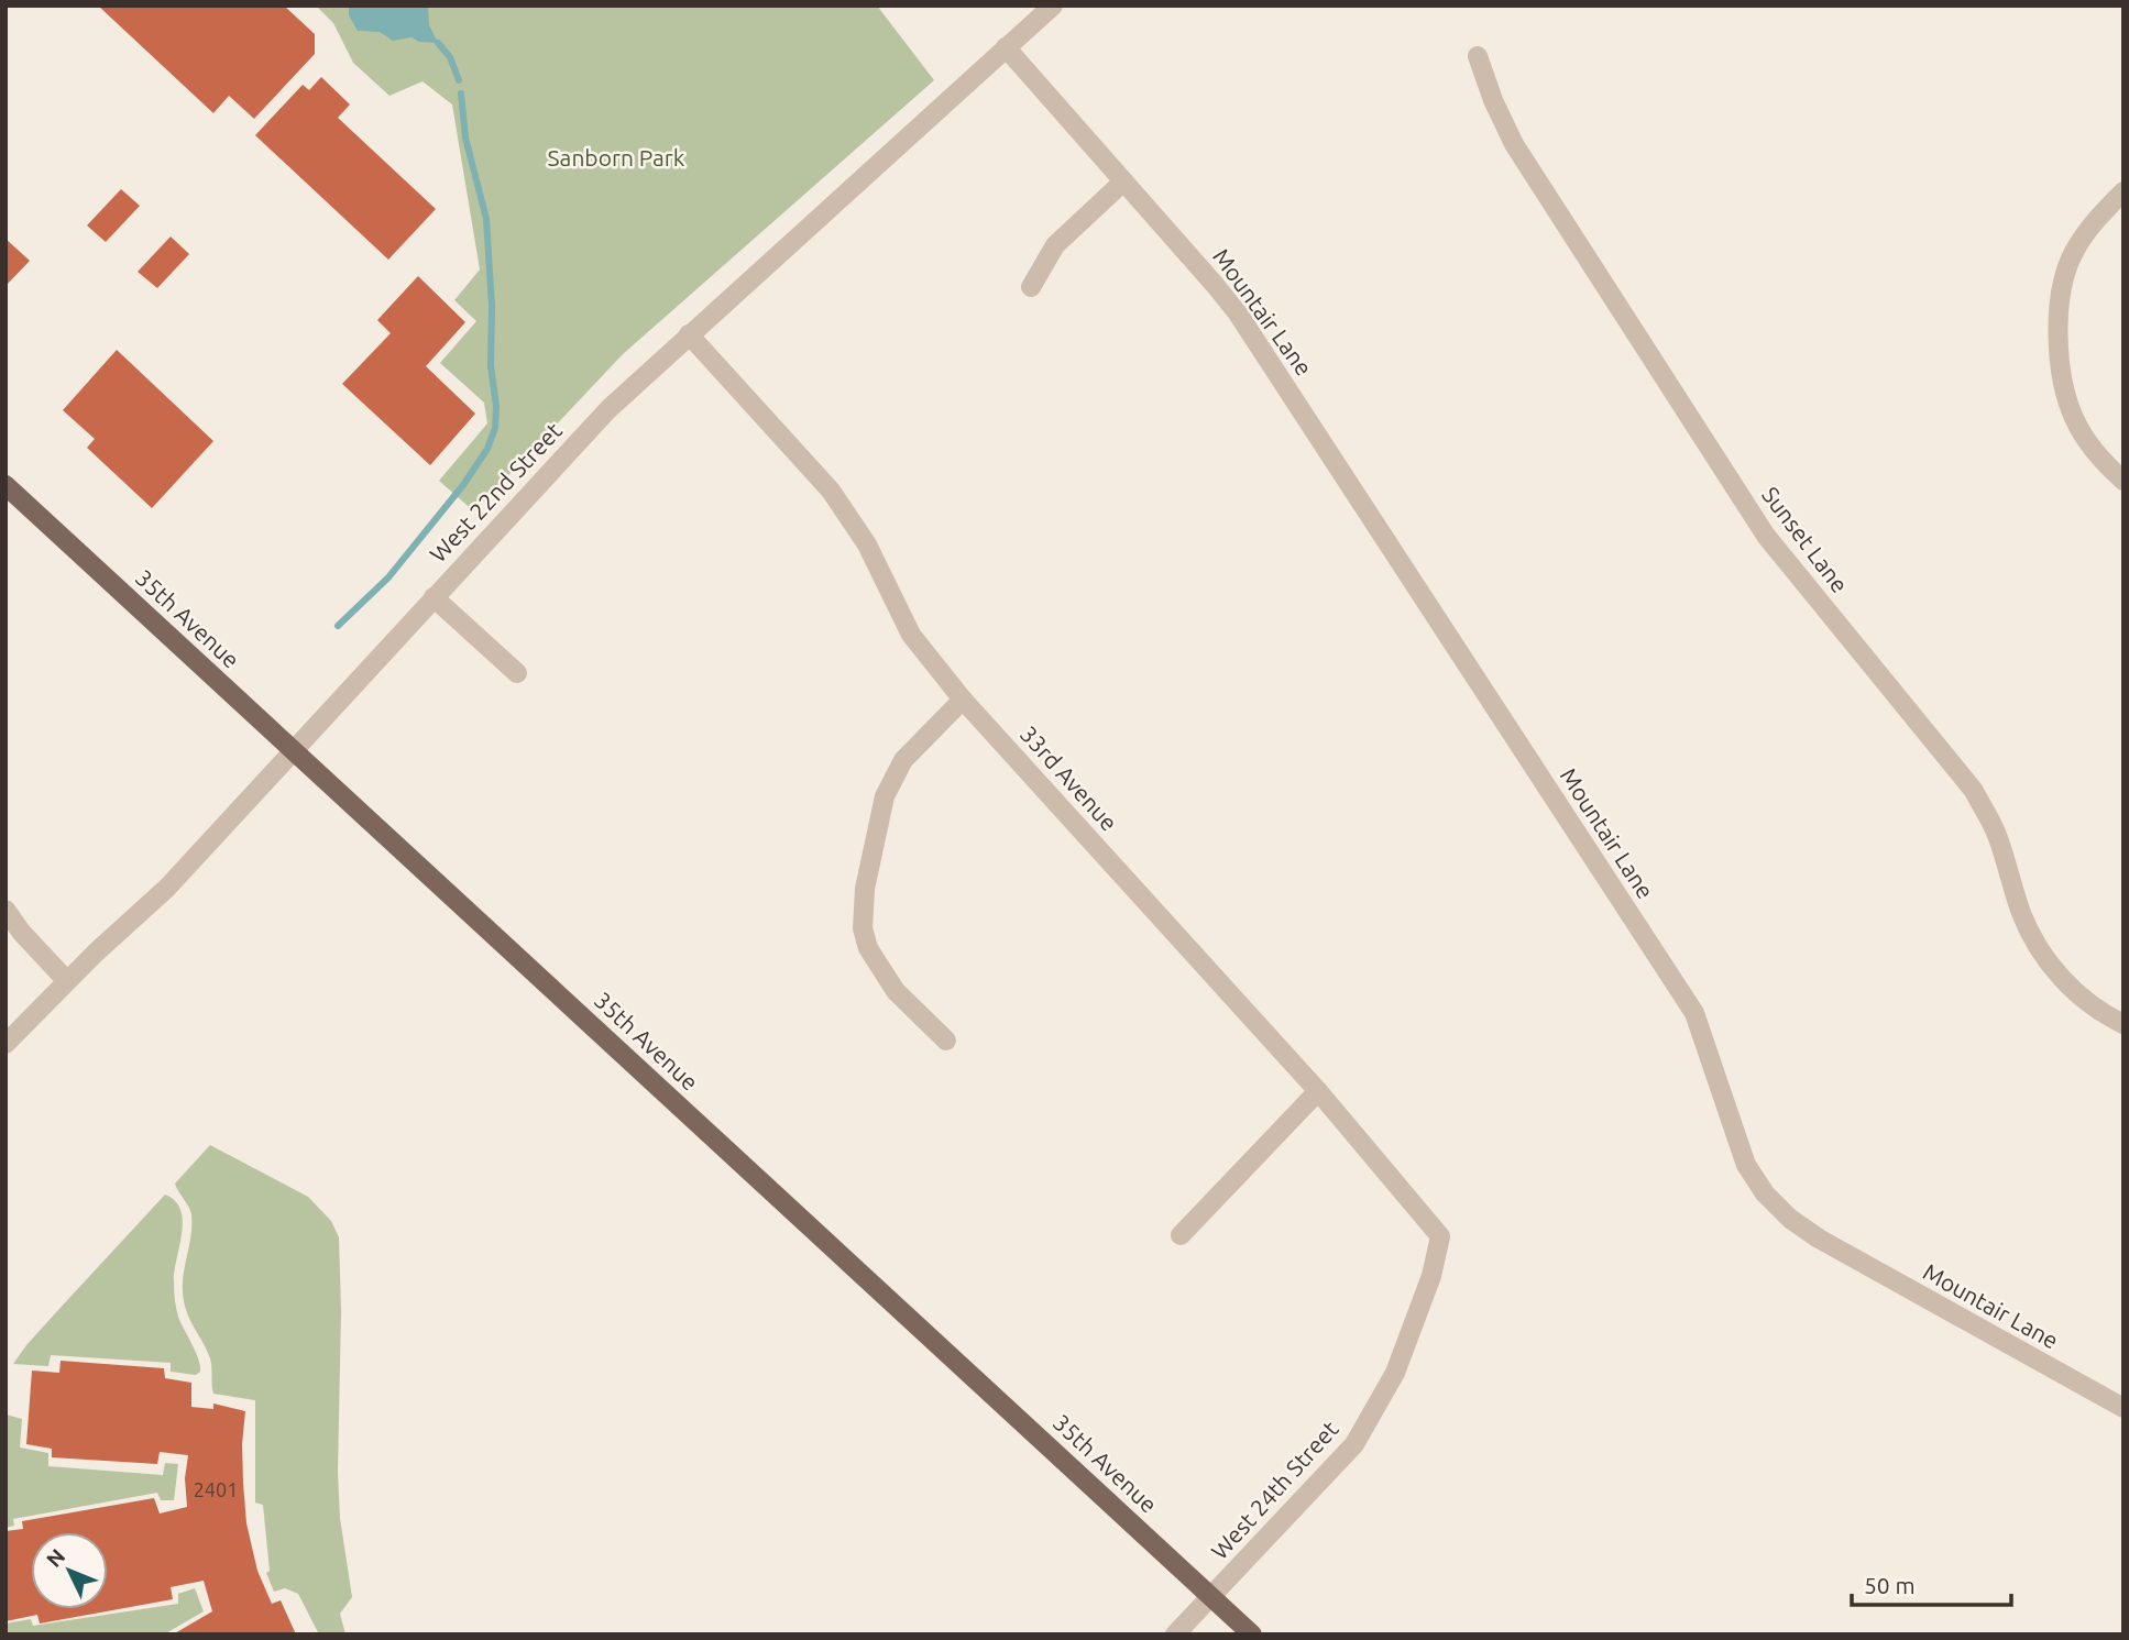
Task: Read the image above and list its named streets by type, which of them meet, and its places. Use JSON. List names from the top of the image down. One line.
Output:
{"streets":{"main road":["35th Avenue"],"street":["Mountair Lane","West 22nd Street","Sunset Lane","33rd Avenue","West 24th Street"]},"crossings":[["Mountair Lane","West 22nd Street"],["West 22nd Street","35th Avenue"],["West 22nd Street","33rd Avenue"],["35th Avenue","West 24th Street"],["33rd Avenue","West 24th Street"]],"parks":["Sanborn Park"],"house_numbers":["2401"],"scale_bar":"50 m","north":"top left"}
